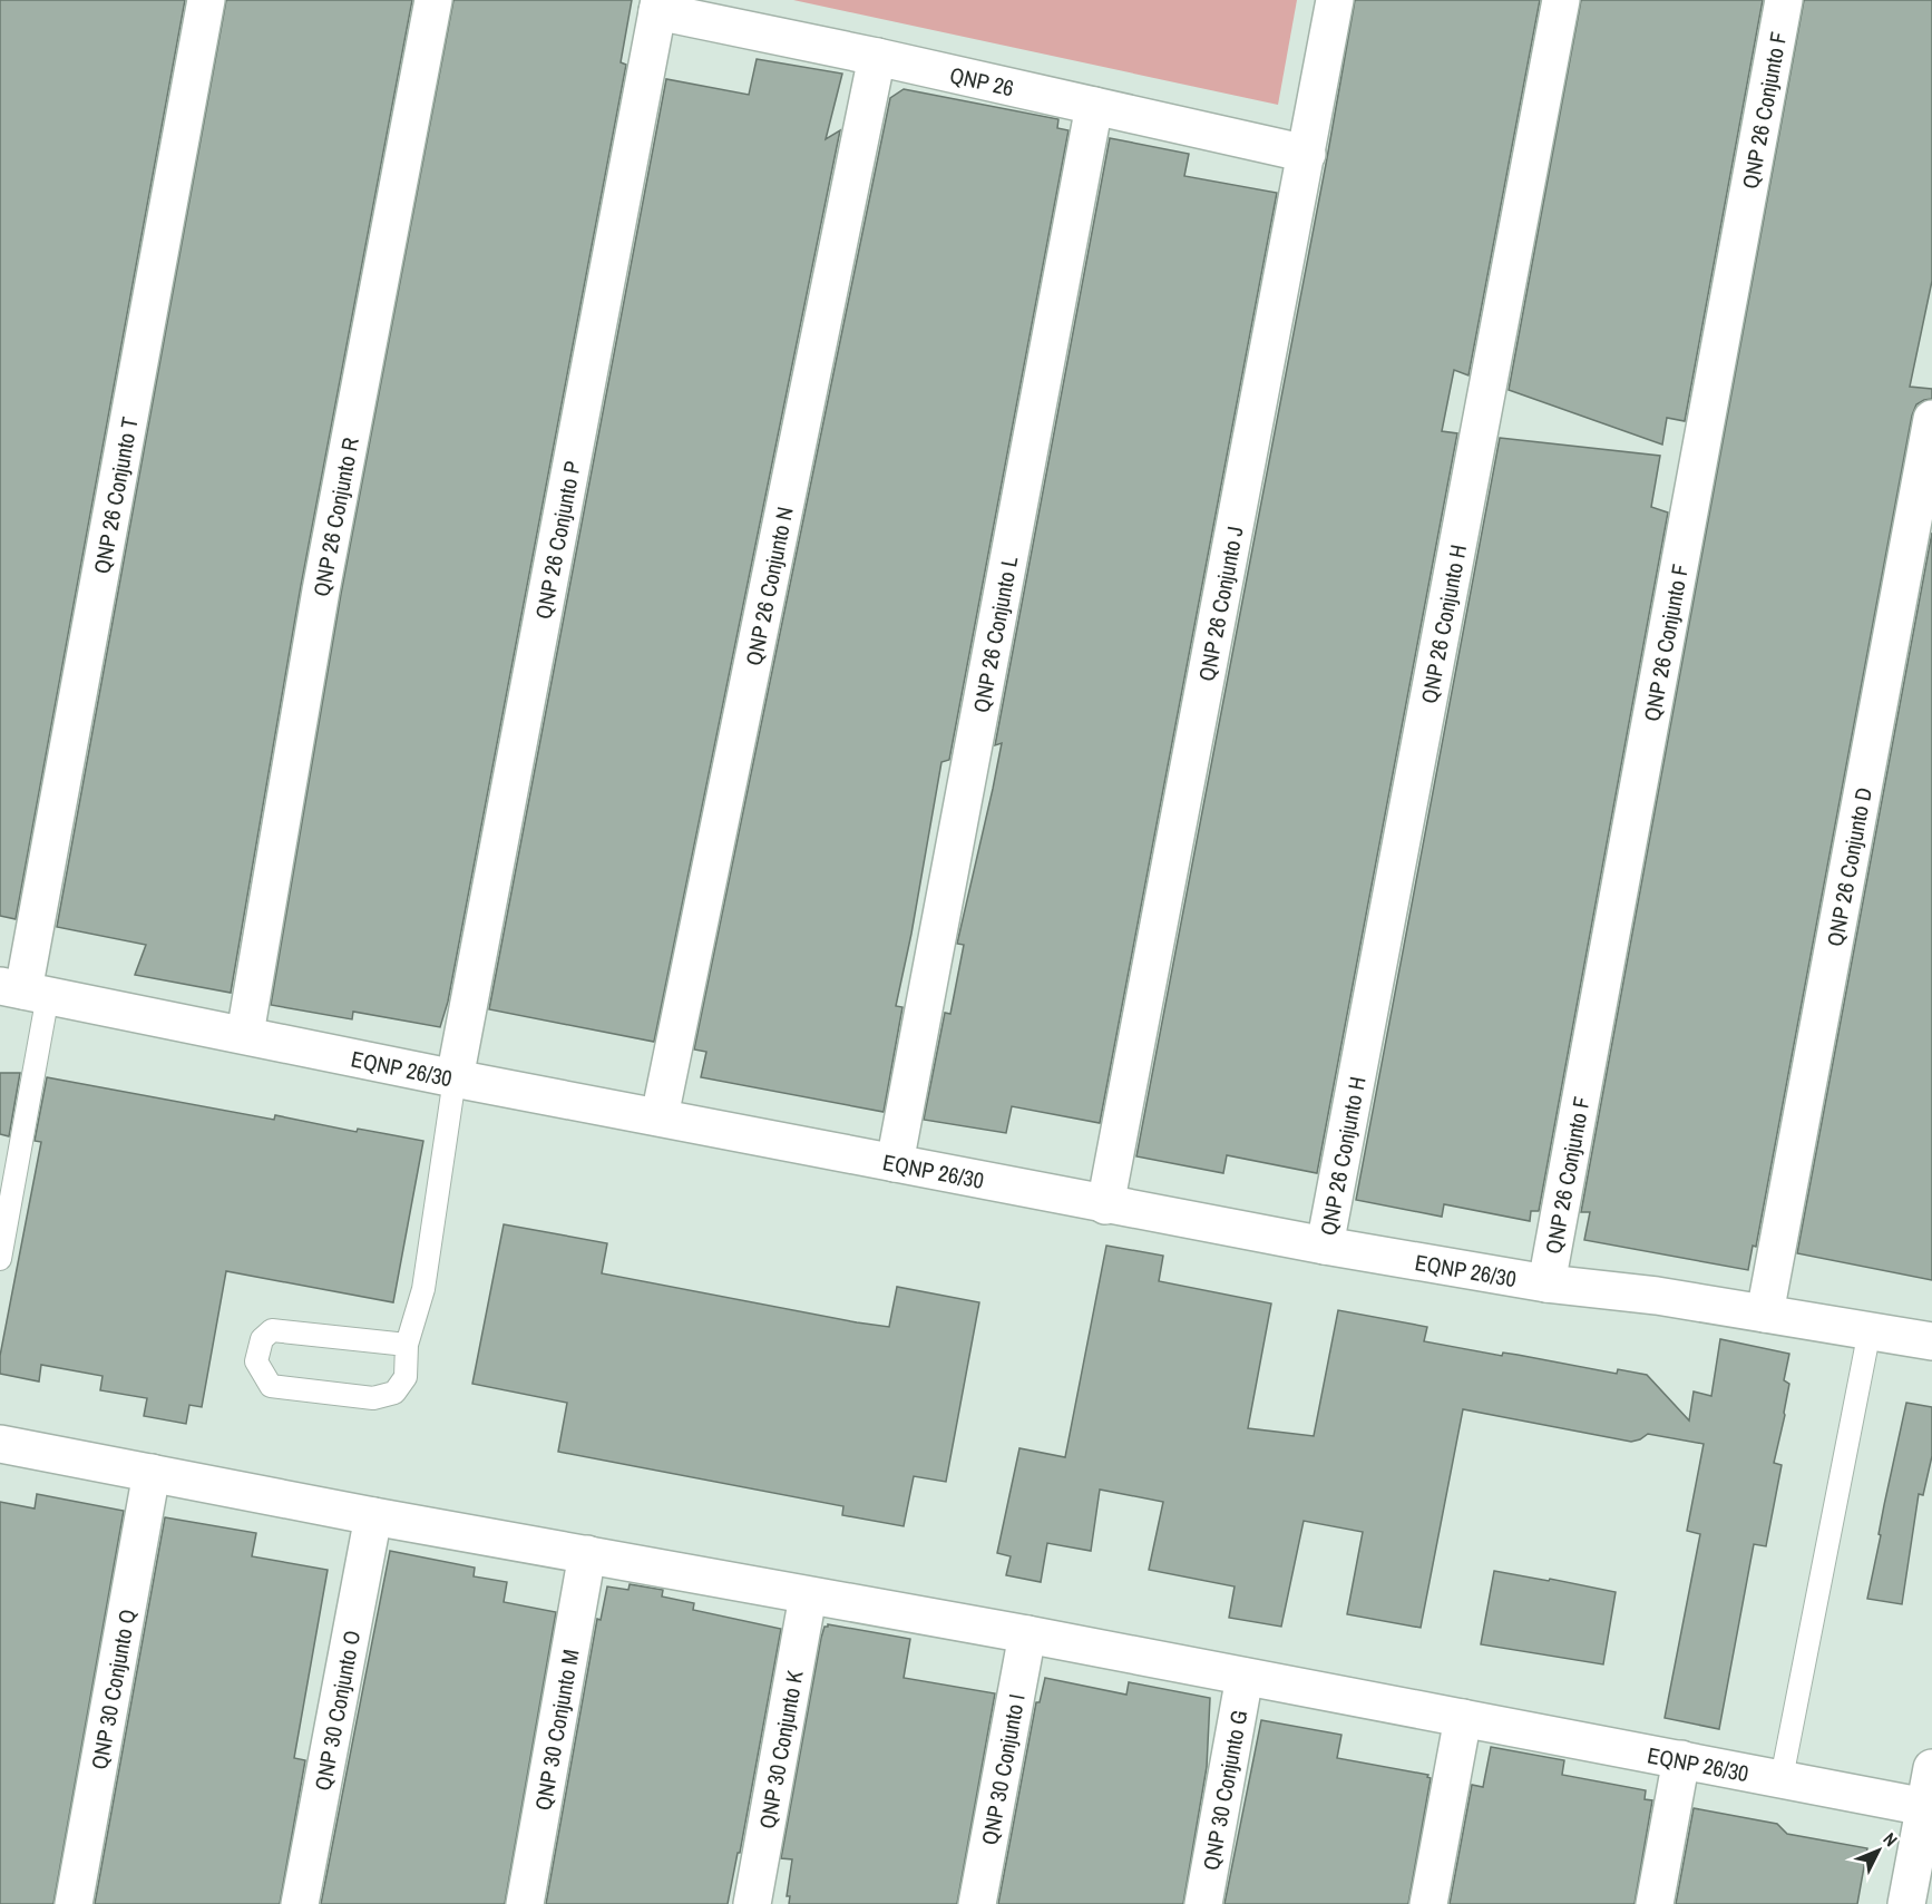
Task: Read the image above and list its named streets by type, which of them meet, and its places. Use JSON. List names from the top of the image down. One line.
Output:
{"streets":{"street":["QNP 26","QNP 26 Conjunto F","QNP 26 Conjunto T","QNP 26 Conjunto R","QNP 26 Conjunto P","QNP 26 Conjunto N","QNP 26 Conjunto J","QNP 26 Conjunto H","QNP 26 Conjunto L","QNP 26 Conjunto D","EQNP 26/30","QNP 30 Conjunto Q","QNP 30 Conjunto O","QNP 30 Conjunto M","QNP 30 Conjunto K","QNP 30 Conjunto I","QNP 30 Conjunto G"]},"crossings":[["QNP 26","QNP 26 Conjunto P"],["QNP 26","QNP 26 Conjunto N"],["QNP 26","QNP 26 Conjunto J"],["QNP 26","QNP 26 Conjunto L"],["QNP 26 Conjunto F","EQNP 26/30"],["QNP 26 Conjunto T","EQNP 26/30"],["QNP 26 Conjunto R","EQNP 26/30"],["QNP 26 Conjunto P","EQNP 26/30"],["QNP 26 Conjunto N","EQNP 26/30"],["QNP 26 Conjunto J","EQNP 26/30"],["QNP 26 Conjunto H","EQNP 26/30"],["QNP 26 Conjunto L","EQNP 26/30"],["QNP 26 Conjunto D","EQNP 26/30"],["EQNP 26/30","QNP 30 Conjunto Q"],["EQNP 26/30","QNP 30 Conjunto O"],["EQNP 26/30","QNP 30 Conjunto M"],["EQNP 26/30","QNP 30 Conjunto K"],["EQNP 26/30","QNP 30 Conjunto I"],["EQNP 26/30","QNP 30 Conjunto G"]],"north":"top right"}
